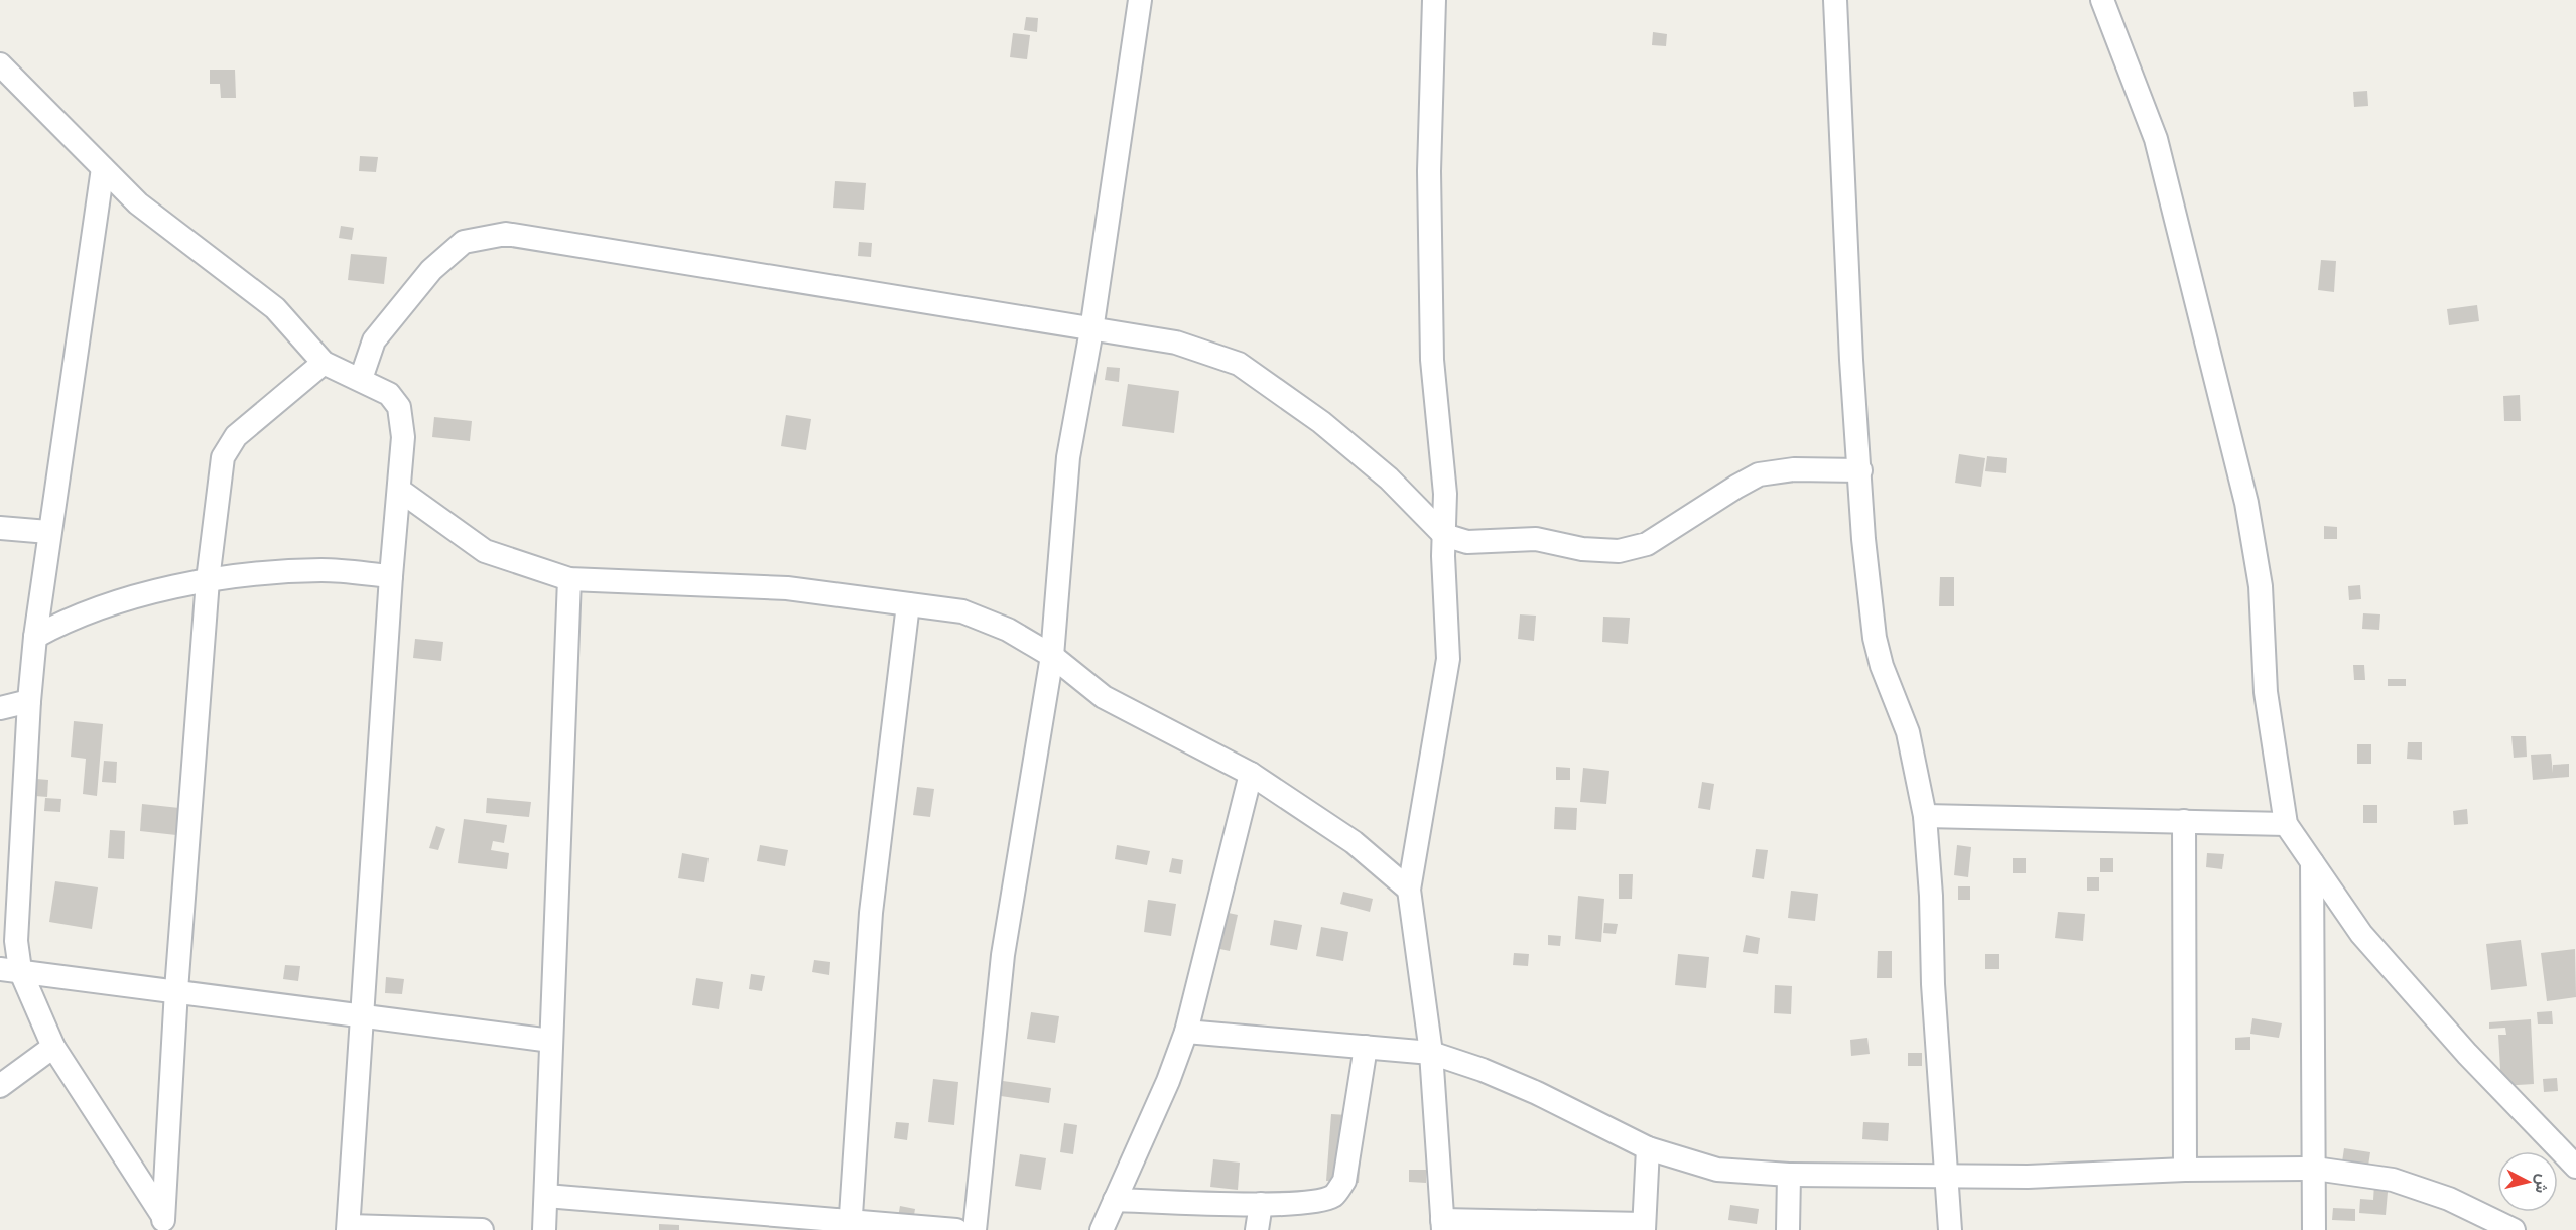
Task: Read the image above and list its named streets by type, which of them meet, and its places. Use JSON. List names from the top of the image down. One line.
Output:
{"north":"right"}
